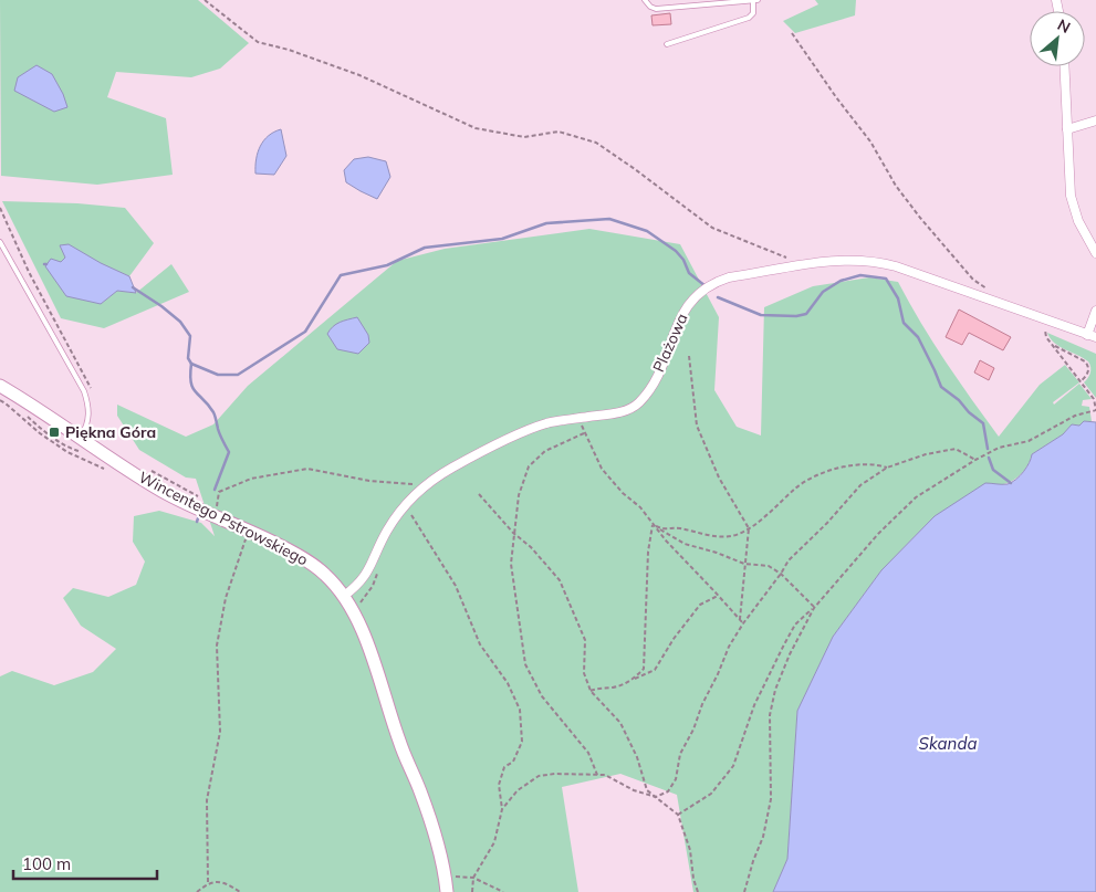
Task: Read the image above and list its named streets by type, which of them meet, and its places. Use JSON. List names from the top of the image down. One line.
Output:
{"streets":{"street":["Plażowa","Wincentego Pstrowskiego"]},"crossings":[["Plażowa","Wincentego Pstrowskiego"]],"water":["Skanda"],"places":{"transit":["Piękna Góra"]},"scale_bar":"100 m","north":"top right"}
